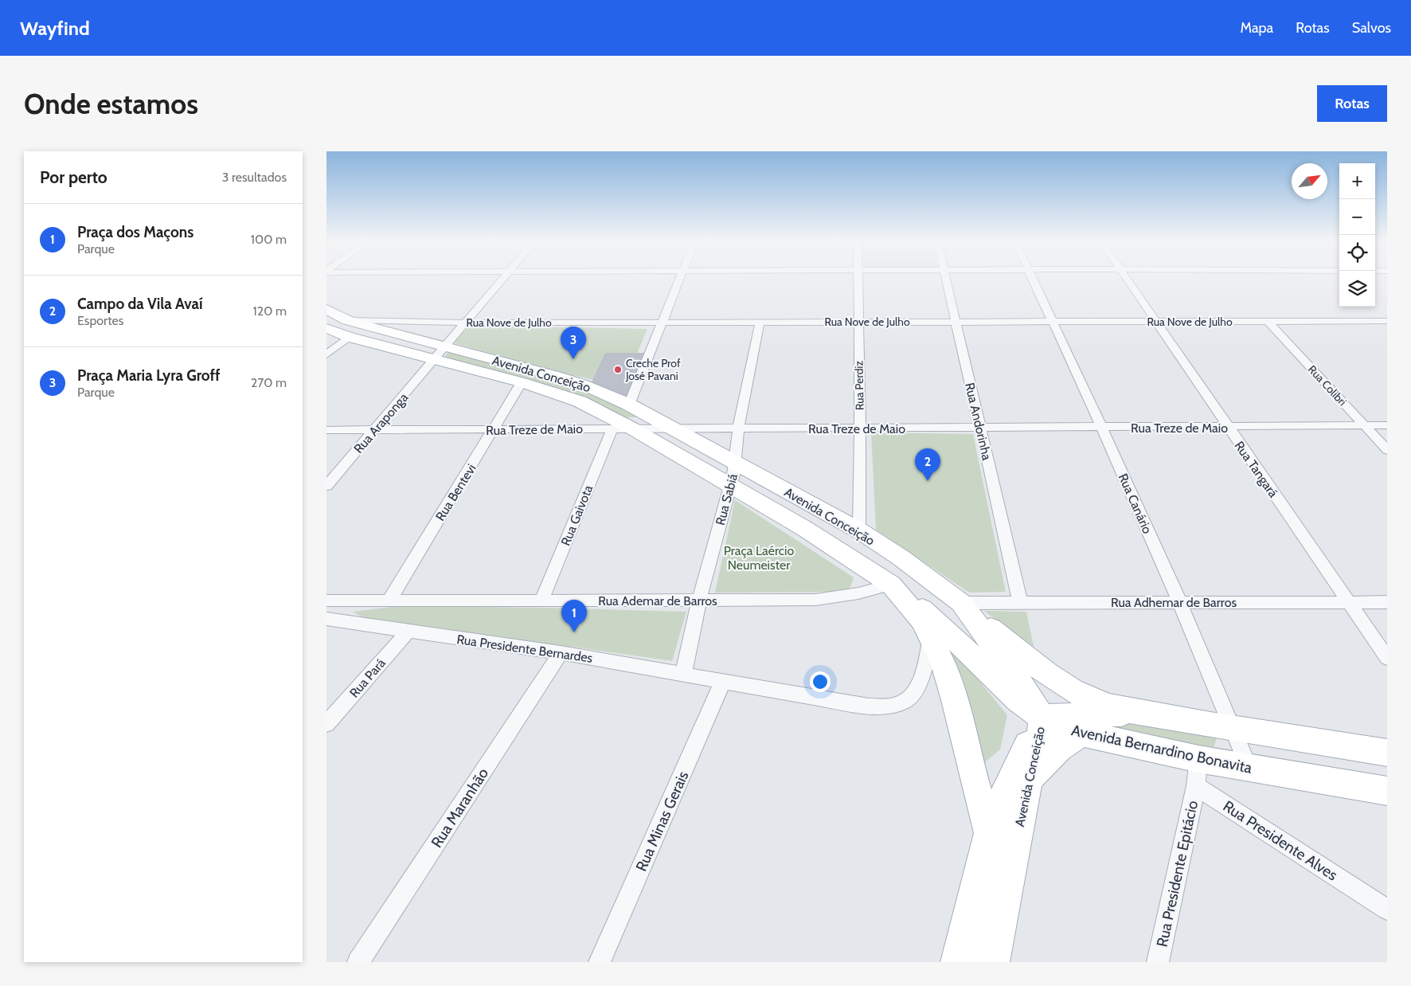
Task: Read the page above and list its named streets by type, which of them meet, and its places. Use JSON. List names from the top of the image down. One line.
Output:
{"streets":{"main road":["Avenida Conceição","Avenida Bernardino Bonavita"],"street":["Rua Nove de Julho","Rua Perdiz","Rua Colibri","Rua Andorinha","Rua Araponga","Rua Treze de Maio","Rua Tangará","Rua Bentevi","Rua Sabiá","Rua Canário","Rua Gaivota","Rua Ademar de Barros","Rua Adhemar de Barros","Rua Presidente Bernardes","Rua Pará","Rua Maranhão","Rua Minas Gerais","Rua Presidente Alves","Rua Presidente Epitácio"]},"crossings":[["Rua Nove de Julho","Avenida Conceição"],["Rua Nove de Julho","Rua Perdiz"],["Rua Nove de Julho","Rua Colibri"],["Rua Nove de Julho","Rua Andorinha"],["Rua Nove de Julho","Rua Araponga"],["Rua Nove de Julho","Rua Tangará"],["Rua Nove de Julho","Rua Sabiá"],["Rua Nove de Julho","Rua Canário"],["Avenida Conceição","Rua Perdiz"],["Avenida Conceição","Rua Araponga"],["Avenida Conceição","Rua Treze de Maio"],["Avenida Conceição","Rua Bentevi"],["Avenida Conceição","Rua Sabiá"],["Avenida Conceição","Rua Ademar de Barros"],["Avenida Conceição","Rua Adhemar de Barros"],["Avenida Conceição","Rua Presidente Bernardes"],["Avenida Conceição","Avenida Bernardino Bonavita"],["Rua Perdiz","Rua Treze de Maio"],["Rua Colibri","Rua Treze de Maio"],["Rua Andorinha","Rua Treze de Maio"],["Rua Andorinha","Rua Adhemar de Barros"],["Rua Araponga","Rua Treze de Maio"],["Rua Treze de Maio","Rua Tangará"],["Rua Treze de Maio","Rua Bentevi"],["Rua Treze de Maio","Rua Sabiá"],["Rua Treze de Maio","Rua Canário"],["Rua Treze de Maio","Rua Gaivota"],["Rua Tangará","Rua Adhemar de Barros"],["Rua Bentevi","Rua Ademar de Barros"],["Rua Sabiá","Rua Ademar de Barros"],["Rua Sabiá","Rua Presidente Bernardes"],["Rua Canário","Rua Adhemar de Barros"],["Rua Canário","Avenida Bernardino Bonavita"],["Rua Gaivota","Rua Ademar de Barros"],["Rua Ademar de Barros","Avenida Bernardino Bonavita"],["Rua Presidente Bernardes","Rua Pará"],["Rua Presidente Bernardes","Rua Maranhão"],["Rua Presidente Bernardes","Rua Minas Gerais"],["Rua Presidente Alves","Rua Presidente Epitácio"]],"parks":["Praça Laércio Neumeister"],"places":["Creche Prof José Pavani"],"north":"top right","page":{"header":"Wayfind","nav":["Mapa","Rotas","Salvos"],"buttons":"Rotas","title":"Onde estamos","heading":["Por perto","3 resultados"],"map_buttons":["+","−"],"list":[{"mark":"1","name":"Praça dos Maçons","note":"Parque","value":"100 m"},{"mark":"2","name":"Campo da Vila Avaí","note":"Esportes","value":"120 m"},{"mark":"3","name":"Praça Maria Lyra Groff","note":"Parque","value":"270 m"}],"pins":["3","2","1"]}}
